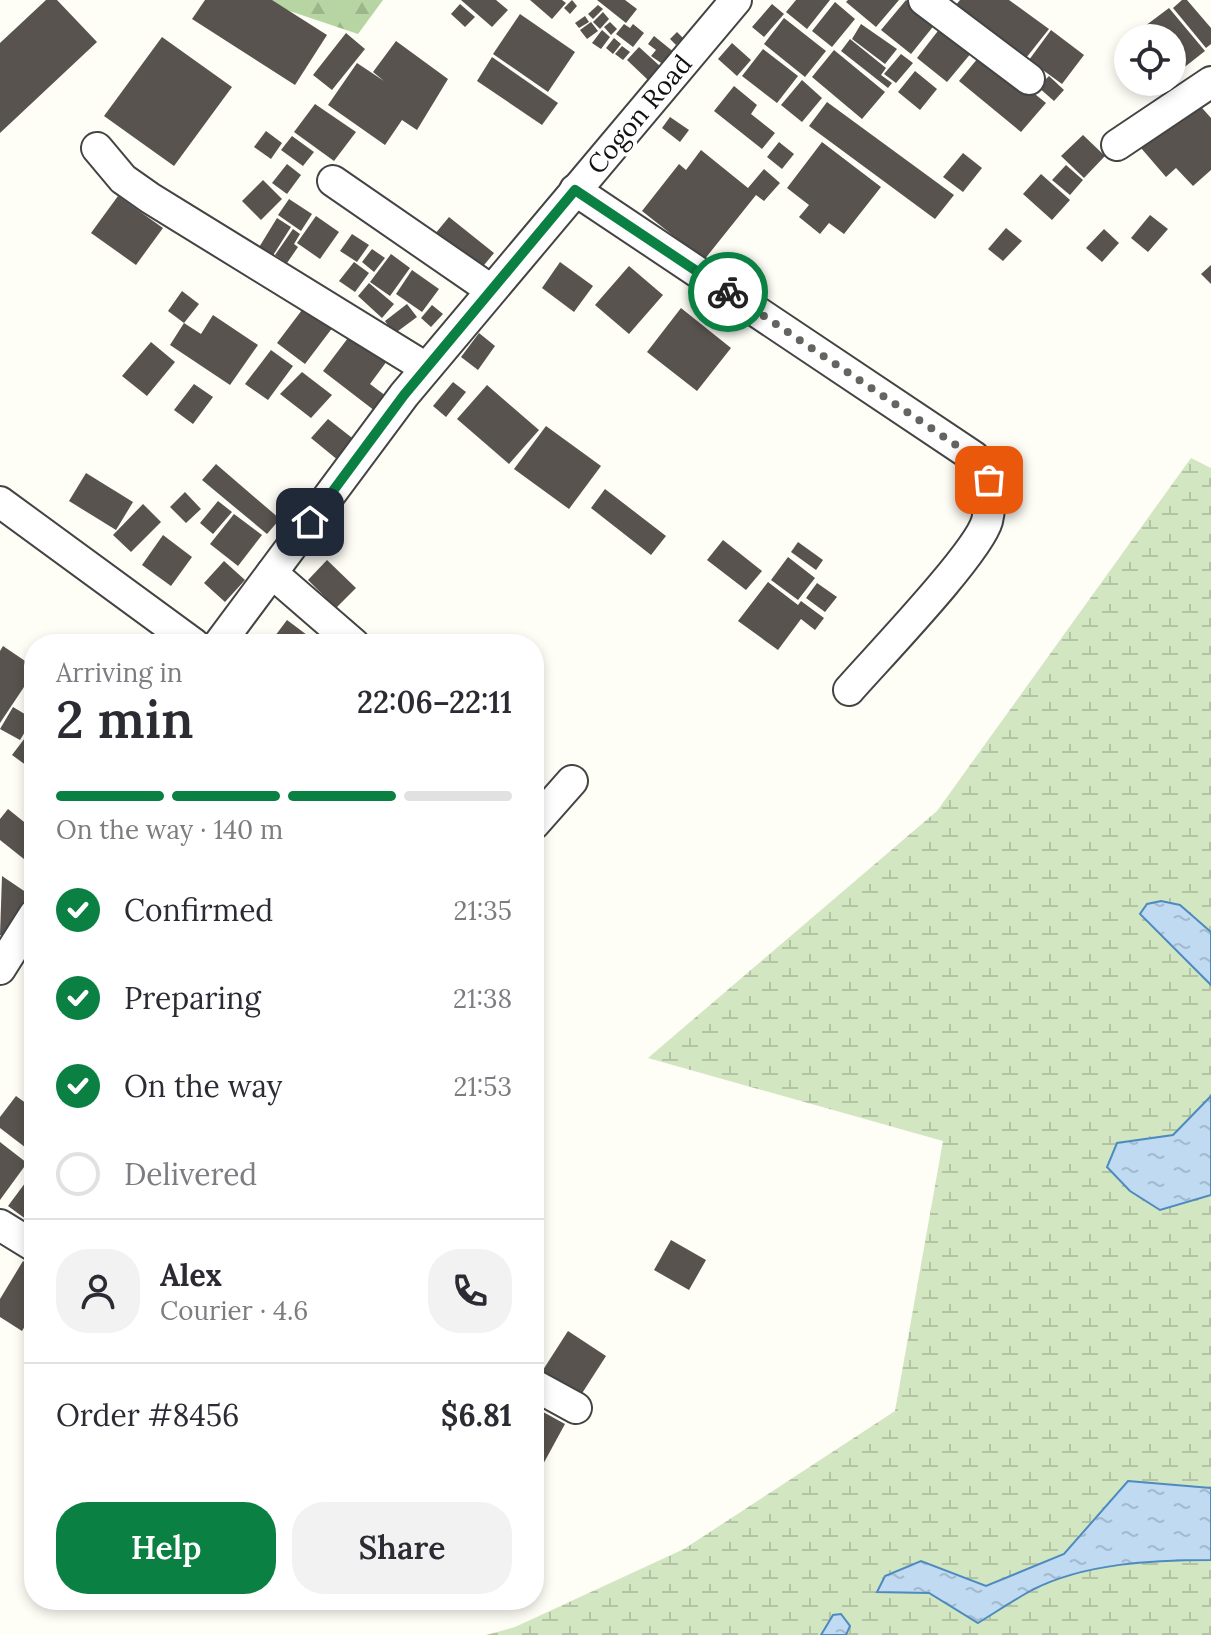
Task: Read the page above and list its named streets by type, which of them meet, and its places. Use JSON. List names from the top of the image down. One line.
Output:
{"streets":{"street":["Cogon Road"]},"page":{"heading":["2 min","Arriving in","22:06–22:11"],"panel":["Alex","Courier · 4.6","Order #8456","$6.81"],"bar":"On the way · 140 m","list":[["Confirmed","21:35"],["Preparing","21:38"],["On the way","21:53"],"Delivered"],"buttons":["Help","Share"]}}
